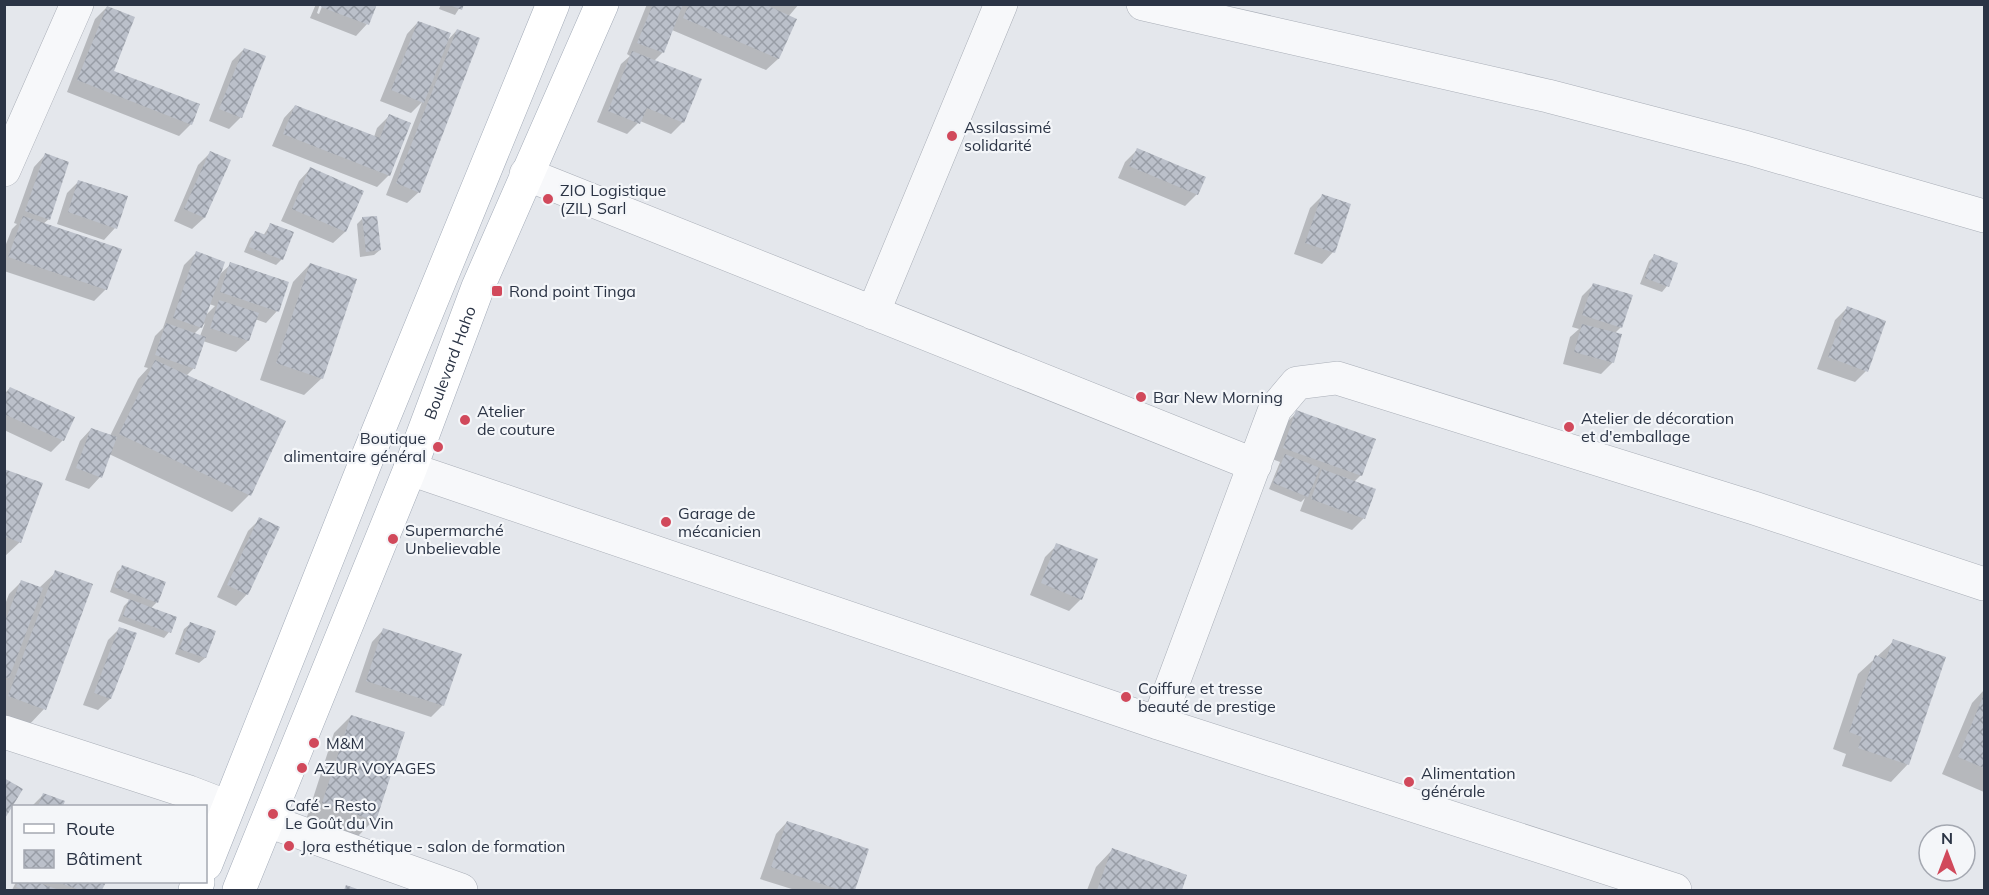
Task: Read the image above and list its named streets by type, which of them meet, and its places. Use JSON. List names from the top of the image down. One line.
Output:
{"streets":{"main road":["Boulevard Haho"]},"places":{"other":["Assilassimé solidarité","ZIO Logistique (ZIL) Sarl","Bar New Morning","Atelier de couture","Atelier de décoration et d'emballage","Boutique alimentaire général","Garage de mécanicien","Supermarché Unbelievable","Coiffure et tresse beauté de prestige","M&M","AZUR VOYAGES","Alimentation générale","Café - Resto Le Goût du Vin","Jọra esthétique - salon de formation"],"transit":["Rond point Tinga"]},"legend":["Route","Bâtiment"],"north":"top"}
